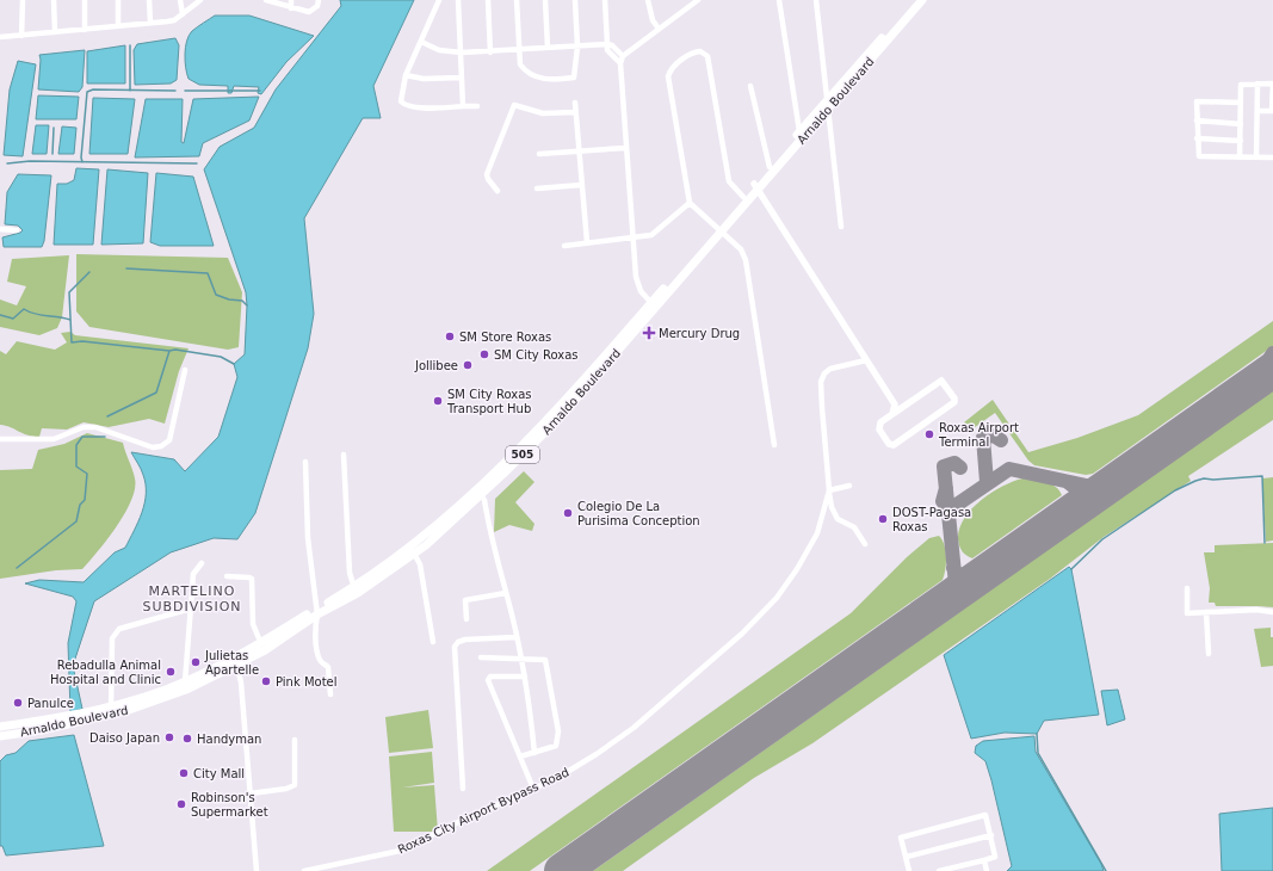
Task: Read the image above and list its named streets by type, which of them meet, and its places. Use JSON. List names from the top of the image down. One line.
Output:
{"streets":{"highway":["Arnaldo Boulevard","505"],"street":["Roxas City Airport Bypass Road"]},"districts":["MARTELINO SUBDIVISION"],"places":{"health":["Mercury Drug"],"other":["SM Store Roxas","SM City Roxas","Jollibee","SM City Roxas Transport Hub","Roxas Airport Terminal","Colegio De La Purisima Conception","DOST-Pagasa Roxas","Julietas Apartelle","Rebadulla Animal Hospital and Clinic","Pink Motel","Panulce","Daiso Japan","Handyman","City Mall","Robinson's Supermarket"]}}
